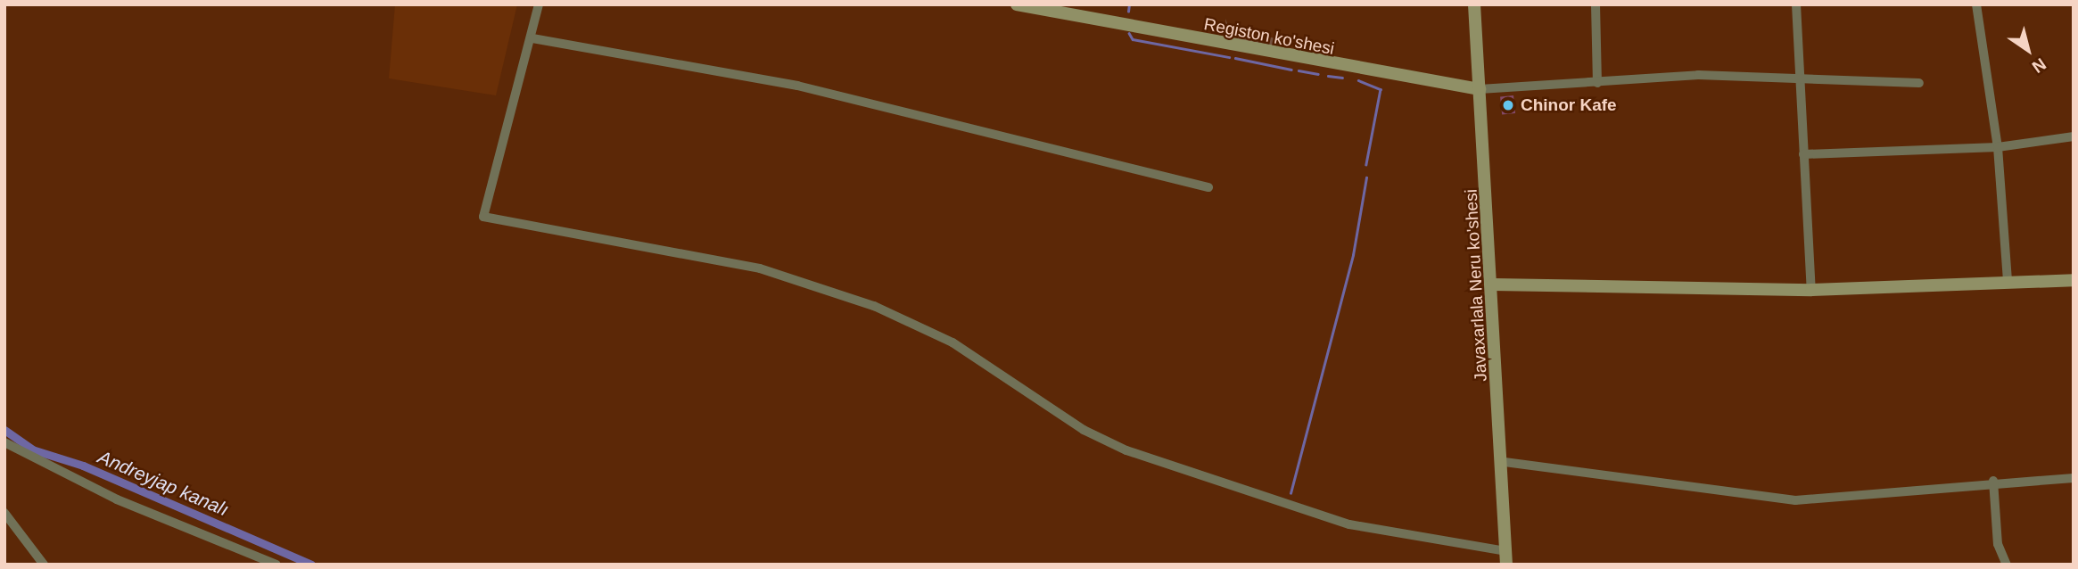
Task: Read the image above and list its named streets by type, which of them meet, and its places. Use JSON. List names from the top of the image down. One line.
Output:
{"streets":{"street":["Registon ko'shesi","Javaxarlala Neru ko'shesi"]},"crossings":[["Registon ko'shesi","Javaxarlala Neru ko'shesi"]],"water":["Andreyjap kanalı"],"places":["Chinor Kafe"],"north":"bottom right"}
